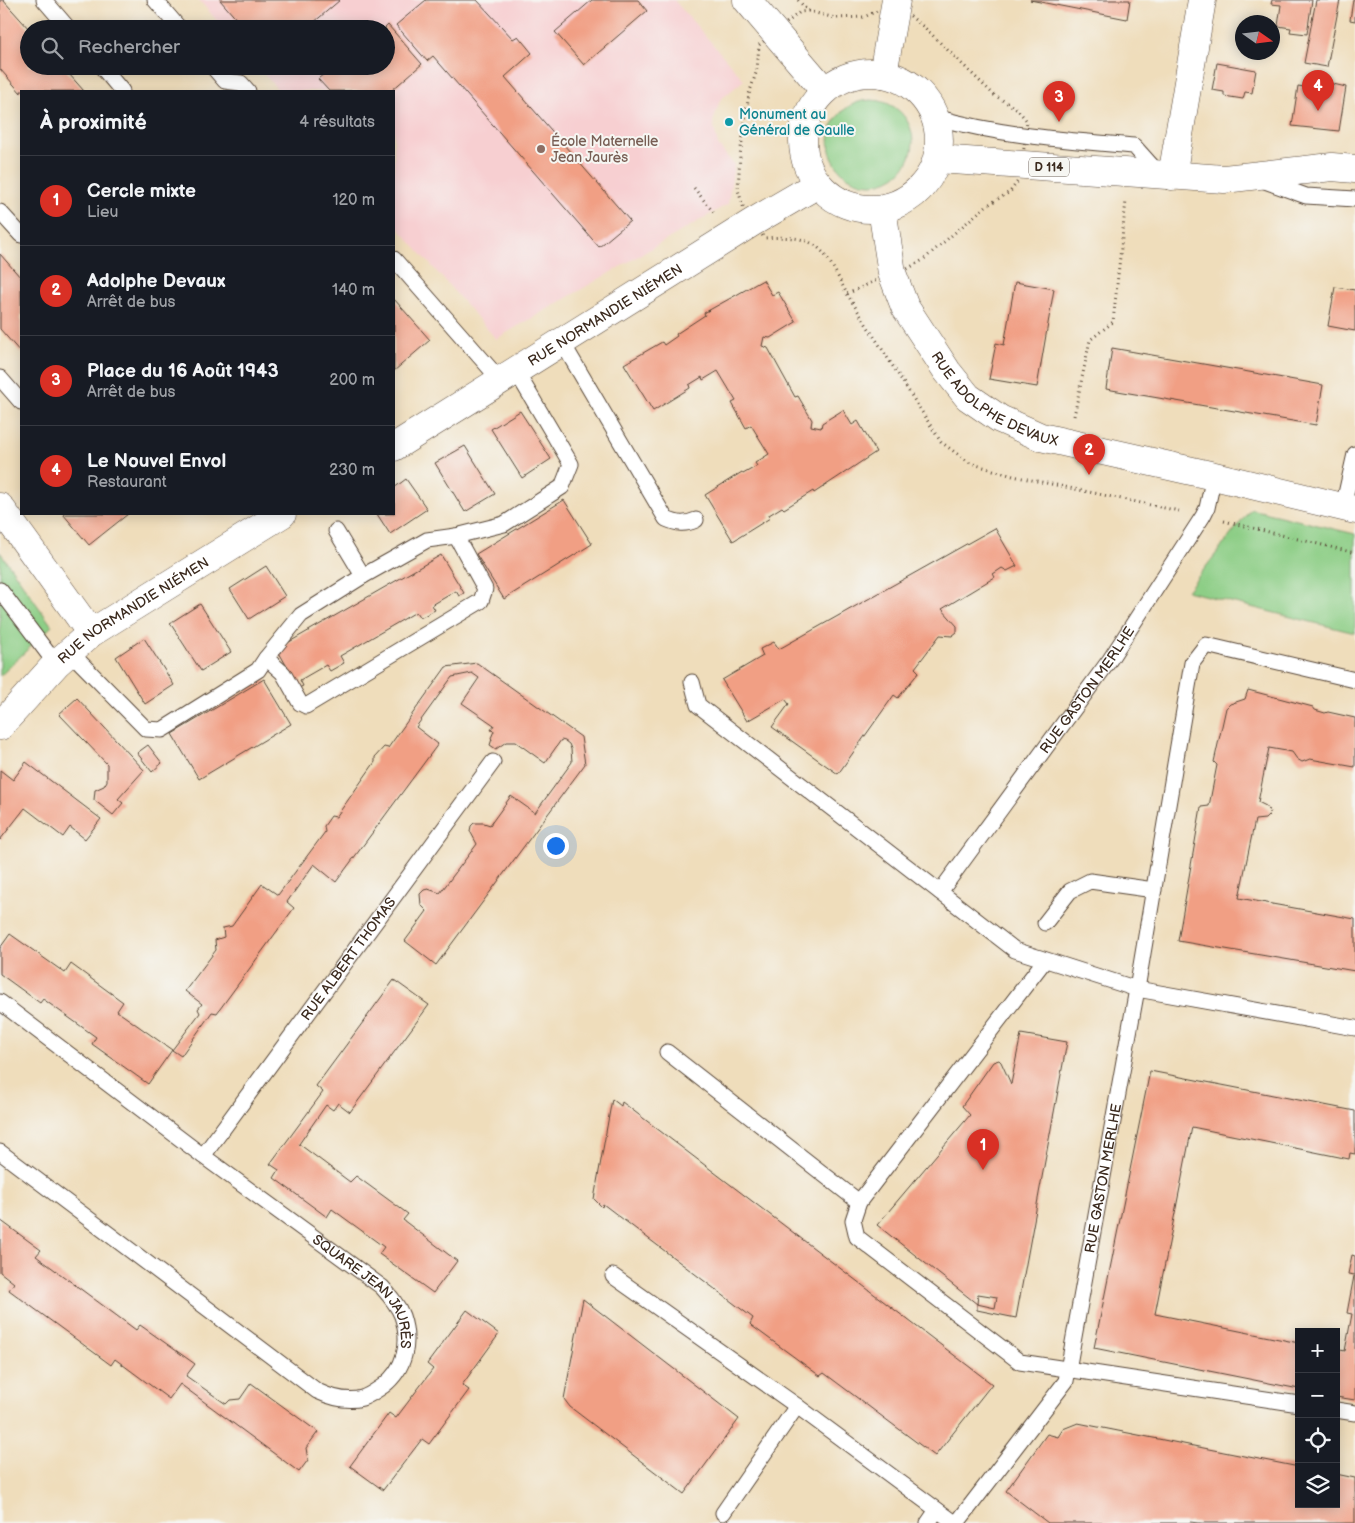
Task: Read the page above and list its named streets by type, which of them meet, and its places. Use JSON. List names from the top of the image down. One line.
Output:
{"streets":{"street":["D 114","RUE NORMANDIE NIÉMEN","RUE ADOLPHE DEVAUX"],"lane":["RUE GASTON MERLHE","RUE ALBERT THOMAS","SQUARE JEAN JAURÈS"]},"crossings":[["D 114","RUE NORMANDIE NIÉMEN"],["D 114","RUE ADOLPHE DEVAUX"],["RUE NORMANDIE NIÉMEN","RUE ADOLPHE DEVAUX"],["RUE ADOLPHE DEVAUX","RUE GASTON MERLHE"],["RUE ALBERT THOMAS","SQUARE JEAN JAURÈS"]],"places":["Monument au Général de Gaulle","École Maternelle Jean Jaurès"],"north":"right","page":{"search":"Rechercher","pins":["4","3","2","1"],"heading":["À proximité","4 résultats"],"list":[{"mark":"1","name":"Cercle mixte","note":"Lieu","value":"120 m"},{"mark":"2","name":"Adolphe Devaux","note":"Arrêt de bus","value":"140 m"},{"mark":"3","name":"Place du 16 Août 1943","note":"Arrêt de bus","value":"200 m"},{"mark":"4","name":"Le Nouvel Envol","note":"Restaurant","value":"230 m"}],"map_buttons":["+","−"]}}
